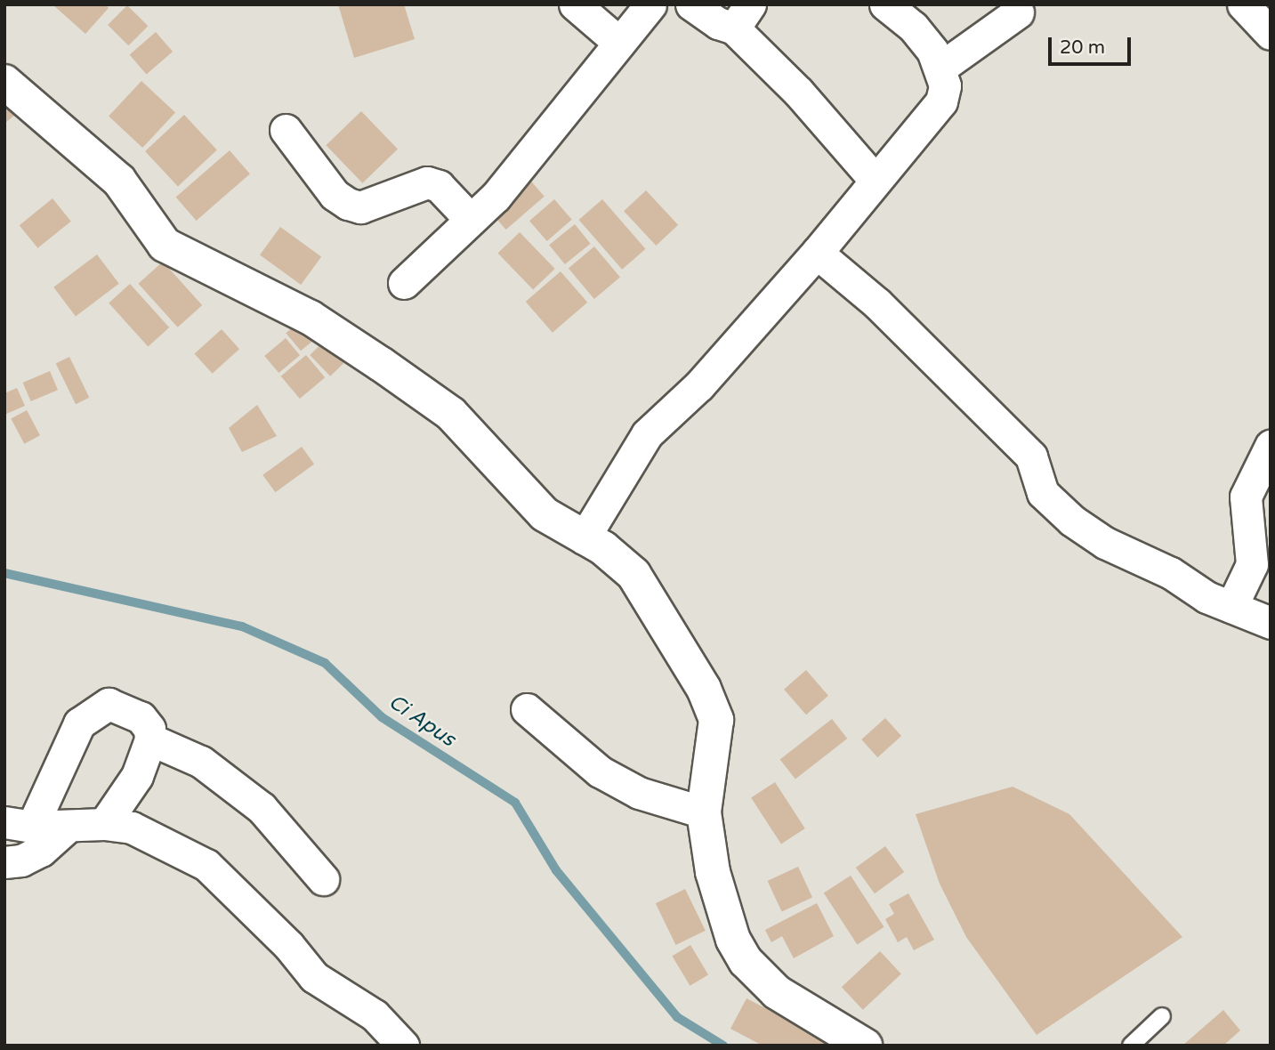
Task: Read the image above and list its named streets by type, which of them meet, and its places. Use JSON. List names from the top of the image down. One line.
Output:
{"water":["Ci Apus"],"scale_bar":"20 m"}
